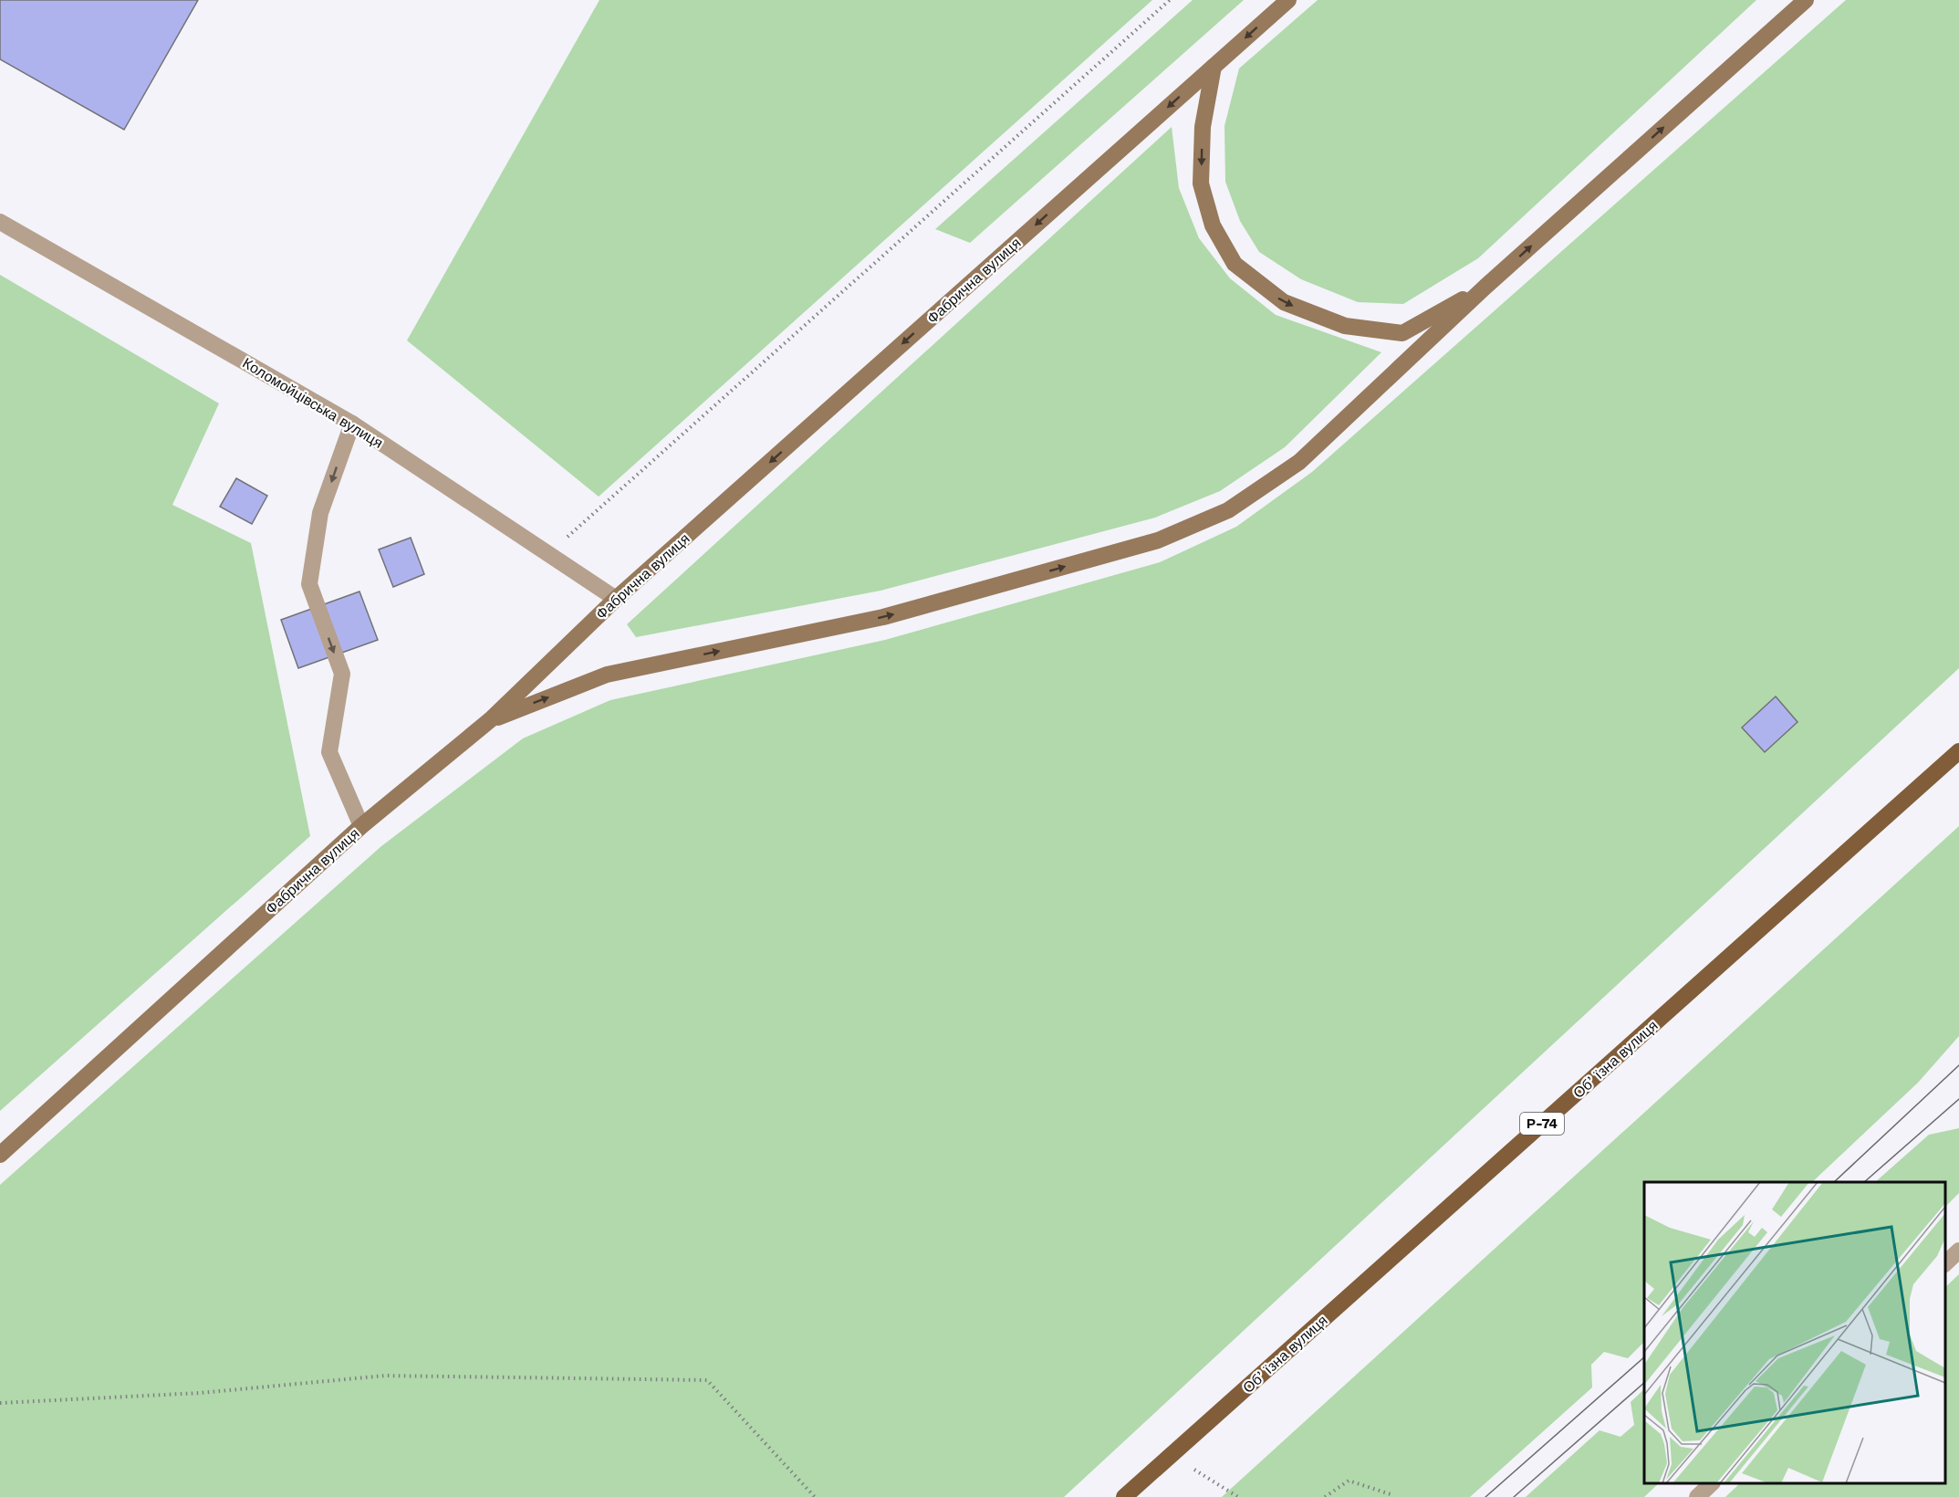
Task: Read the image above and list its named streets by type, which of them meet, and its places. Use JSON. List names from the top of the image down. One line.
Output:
{"streets":{"main road":["Обʼїзна вулиця","Р-74"],"street":["Фабрична вулиця","Коломойцівська вулиця"]},"crossings":[["Фабрична вулиця","Коломойцівська вулиця"]],"one_way":["Фабрична вулиця"]}
